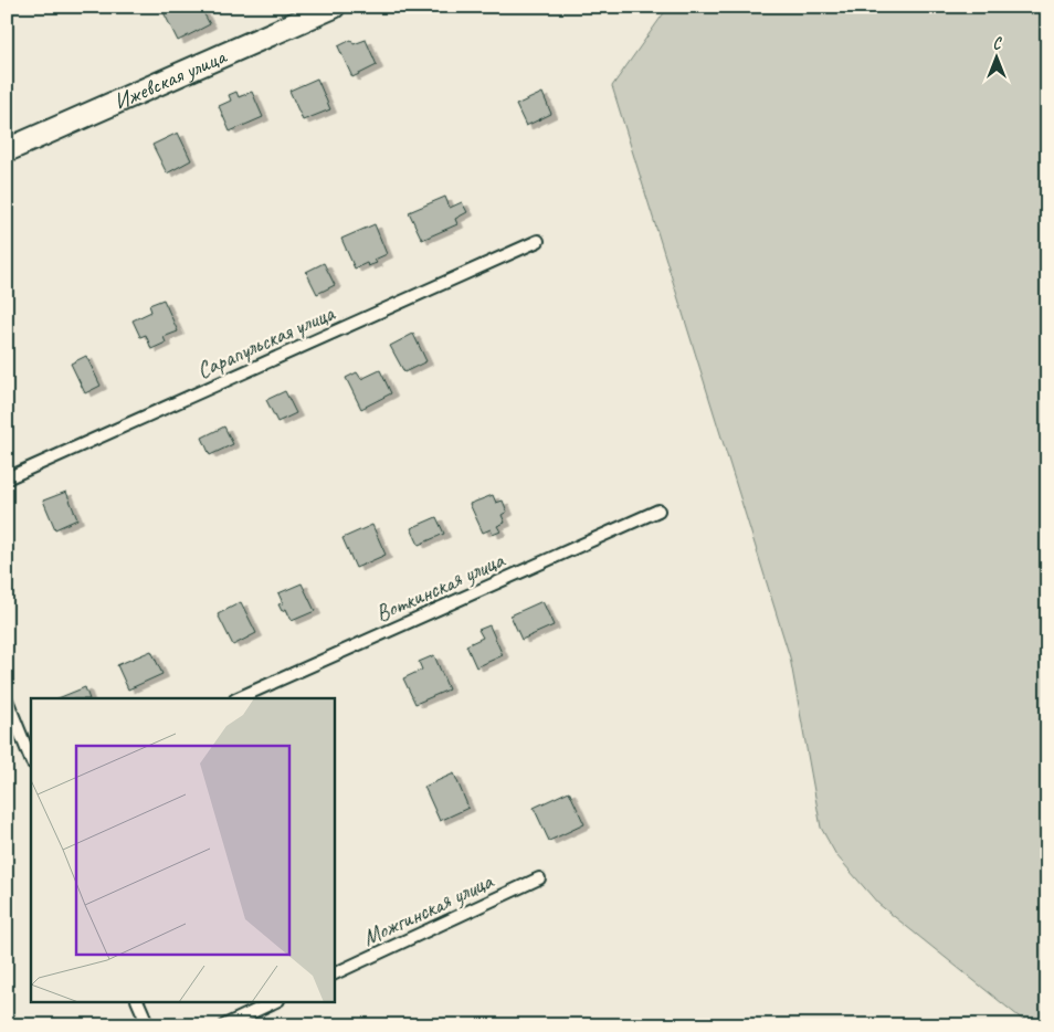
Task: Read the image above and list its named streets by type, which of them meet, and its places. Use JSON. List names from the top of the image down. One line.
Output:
{"streets":{"street":["Ижевская улица"],"lane":["Сарапульская улица","Воткинская улица","Можгинская улица"]},"north":"top"}
